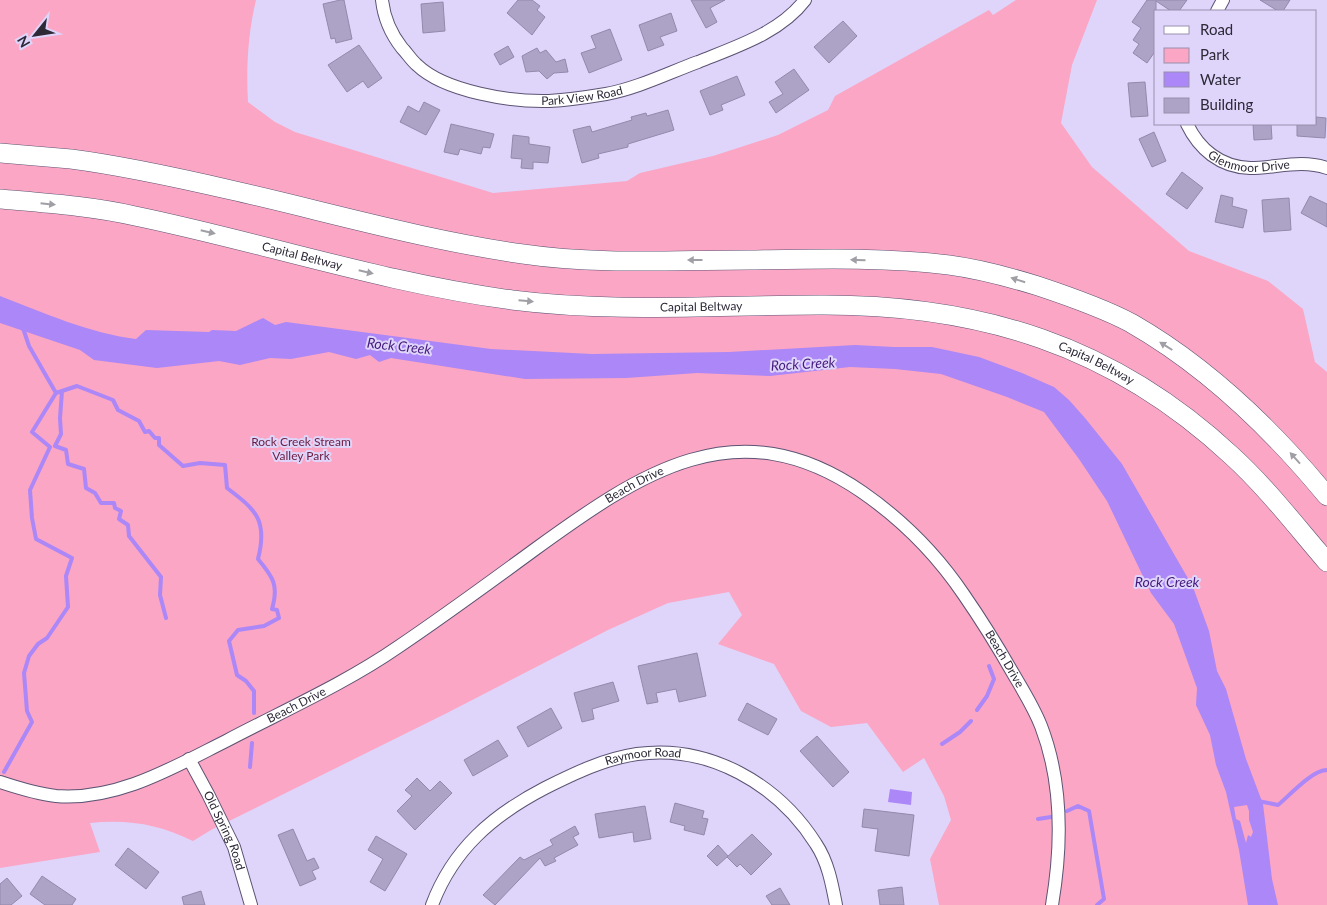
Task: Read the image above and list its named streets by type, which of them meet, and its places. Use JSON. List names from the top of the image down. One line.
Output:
{"streets":{"highway":["Capital Beltway"],"street":["Park View Road","Glenmoor Drive","Beach Drive","Raymoor Road","Old Spring Road"]},"crossings":[["Beach Drive","Old Spring Road"]],"water":["Rock Creek"],"parks":["Rock Creek Stream Valley Park"],"legend":["Road","Park","Water","Building"],"north":"bottom left"}
